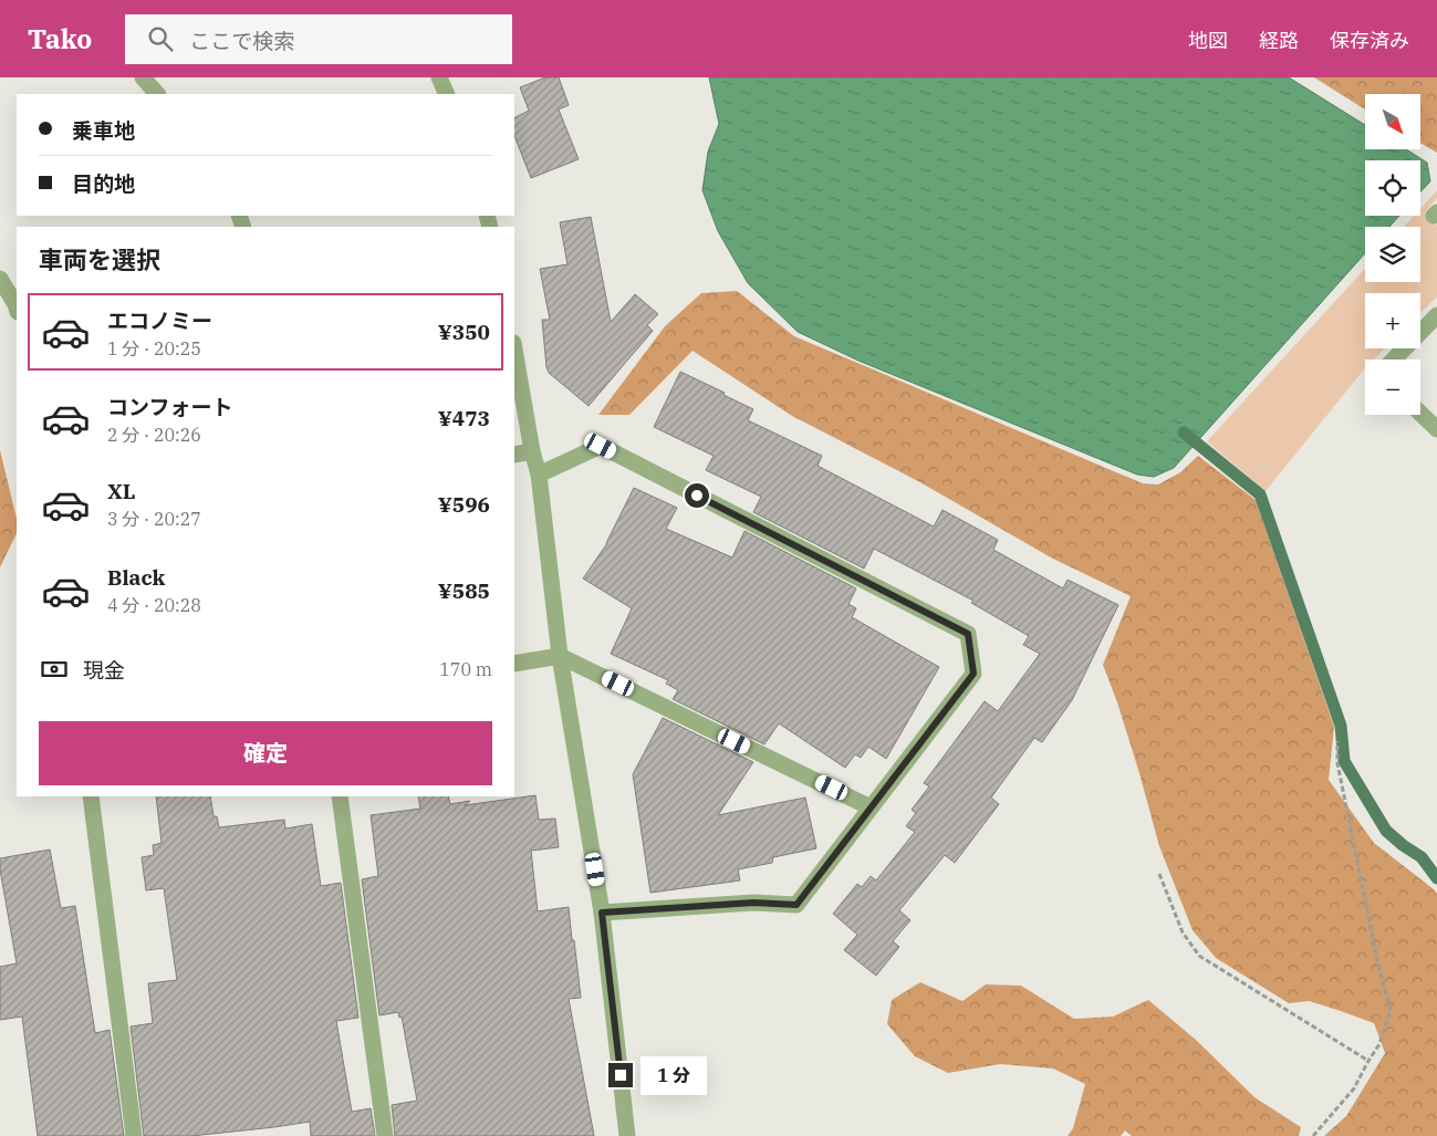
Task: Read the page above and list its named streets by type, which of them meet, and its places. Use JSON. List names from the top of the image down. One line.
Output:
{"north":"bottom right","page":{"header":"Tako","search":"ここで検索","nav":["地図","経路","保存済み"],"map_buttons":["+","−"],"banner":["乗車地","目的地"],"heading":"車両を選択","list":[{"name":"エコノミー","note":"1 分 · 20:25","value":"¥350"},{"name":"コンフォート","note":"2 分 · 20:26","value":"¥473"},{"name":"XL","note":"3 分 · 20:27","value":"¥596"},{"name":"Black","note":"4 分 · 20:28","value":"¥585"}],"pay":["現金","170 m"],"buttons":"確定","bubble":"1 分"}}
